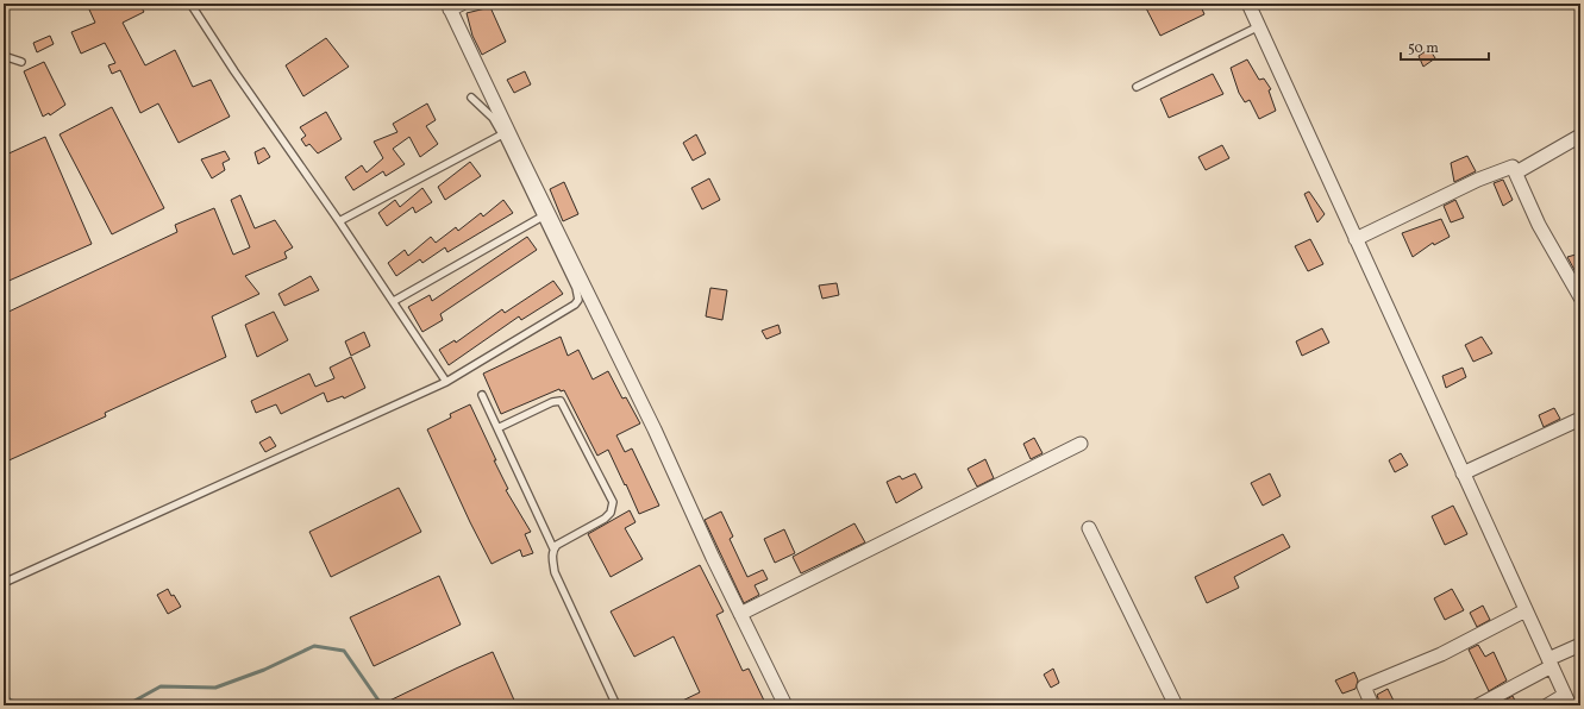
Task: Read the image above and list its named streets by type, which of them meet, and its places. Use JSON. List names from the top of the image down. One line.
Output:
{"scale_bar":"50 m"}
